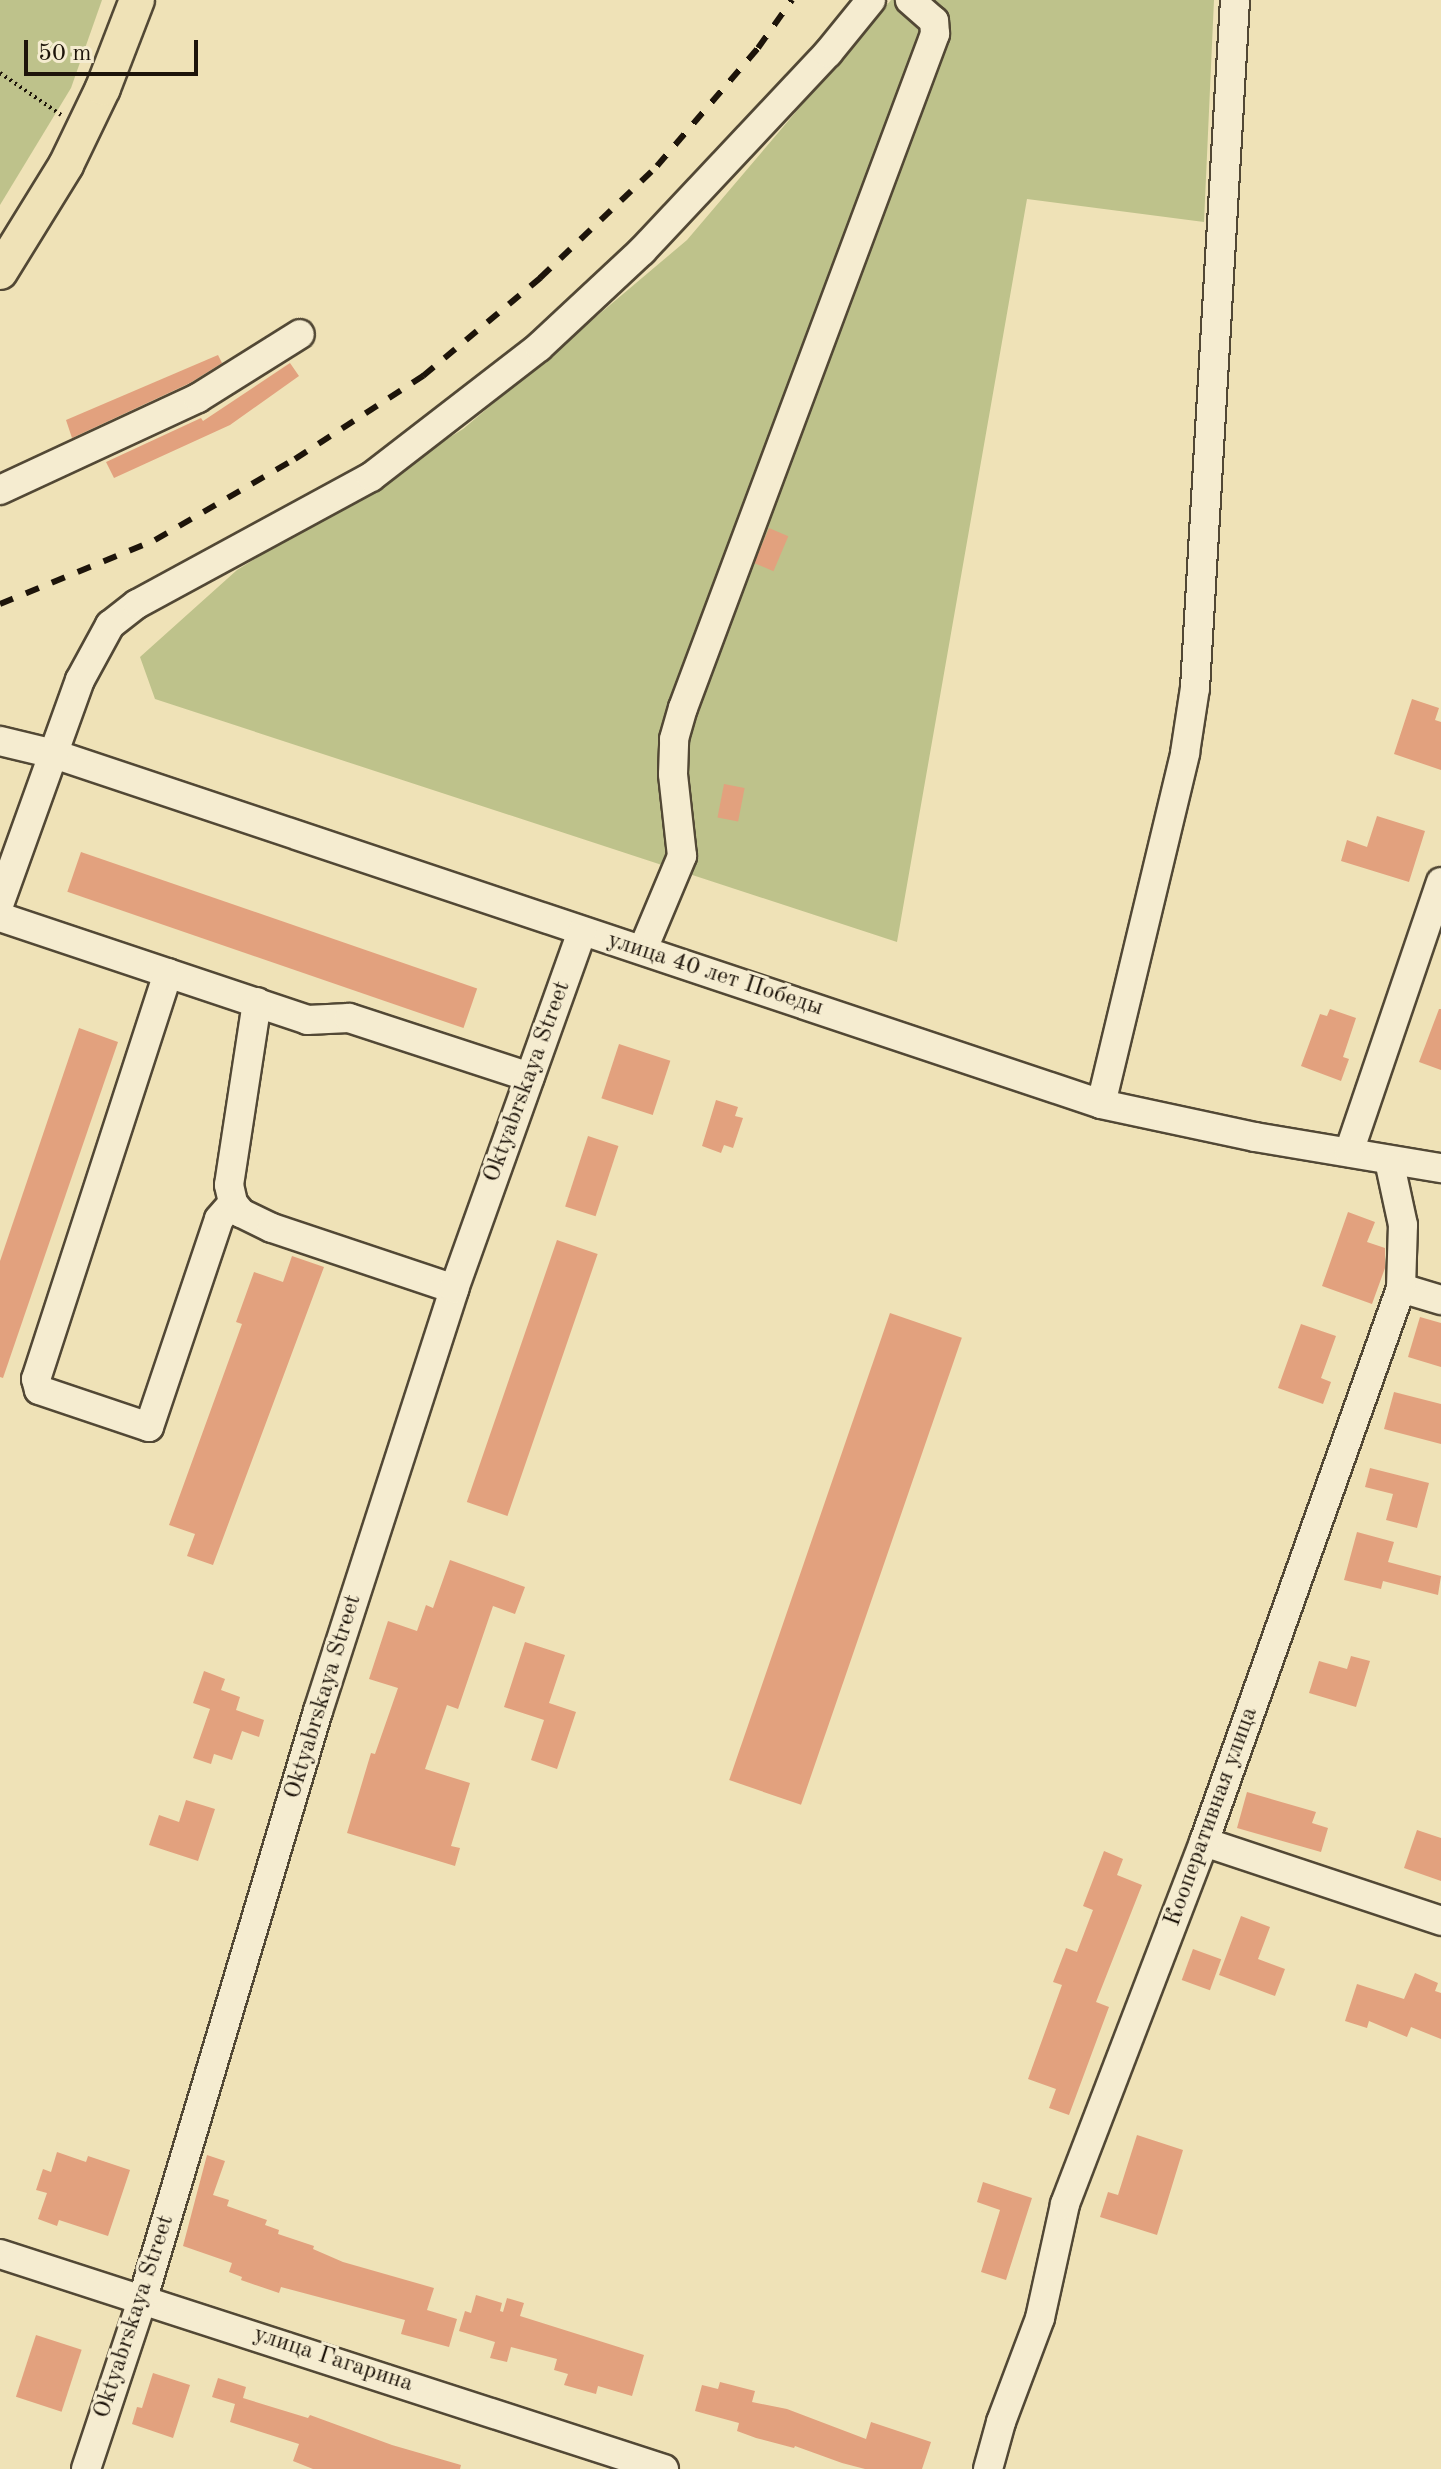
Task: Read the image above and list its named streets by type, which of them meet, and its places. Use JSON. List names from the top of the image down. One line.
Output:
{"streets":{"street":["улица 40 лет Победы","Oktyabrskaya Street","Кооперативная улица","улица Гагарина"]},"crossings":[["улица 40 лет Победы","Oktyabrskaya Street"],["улица 40 лет Победы","Кооперативная улица"],["Oktyabrskaya Street","улица Гагарина"]],"scale_bar":"50 m"}
